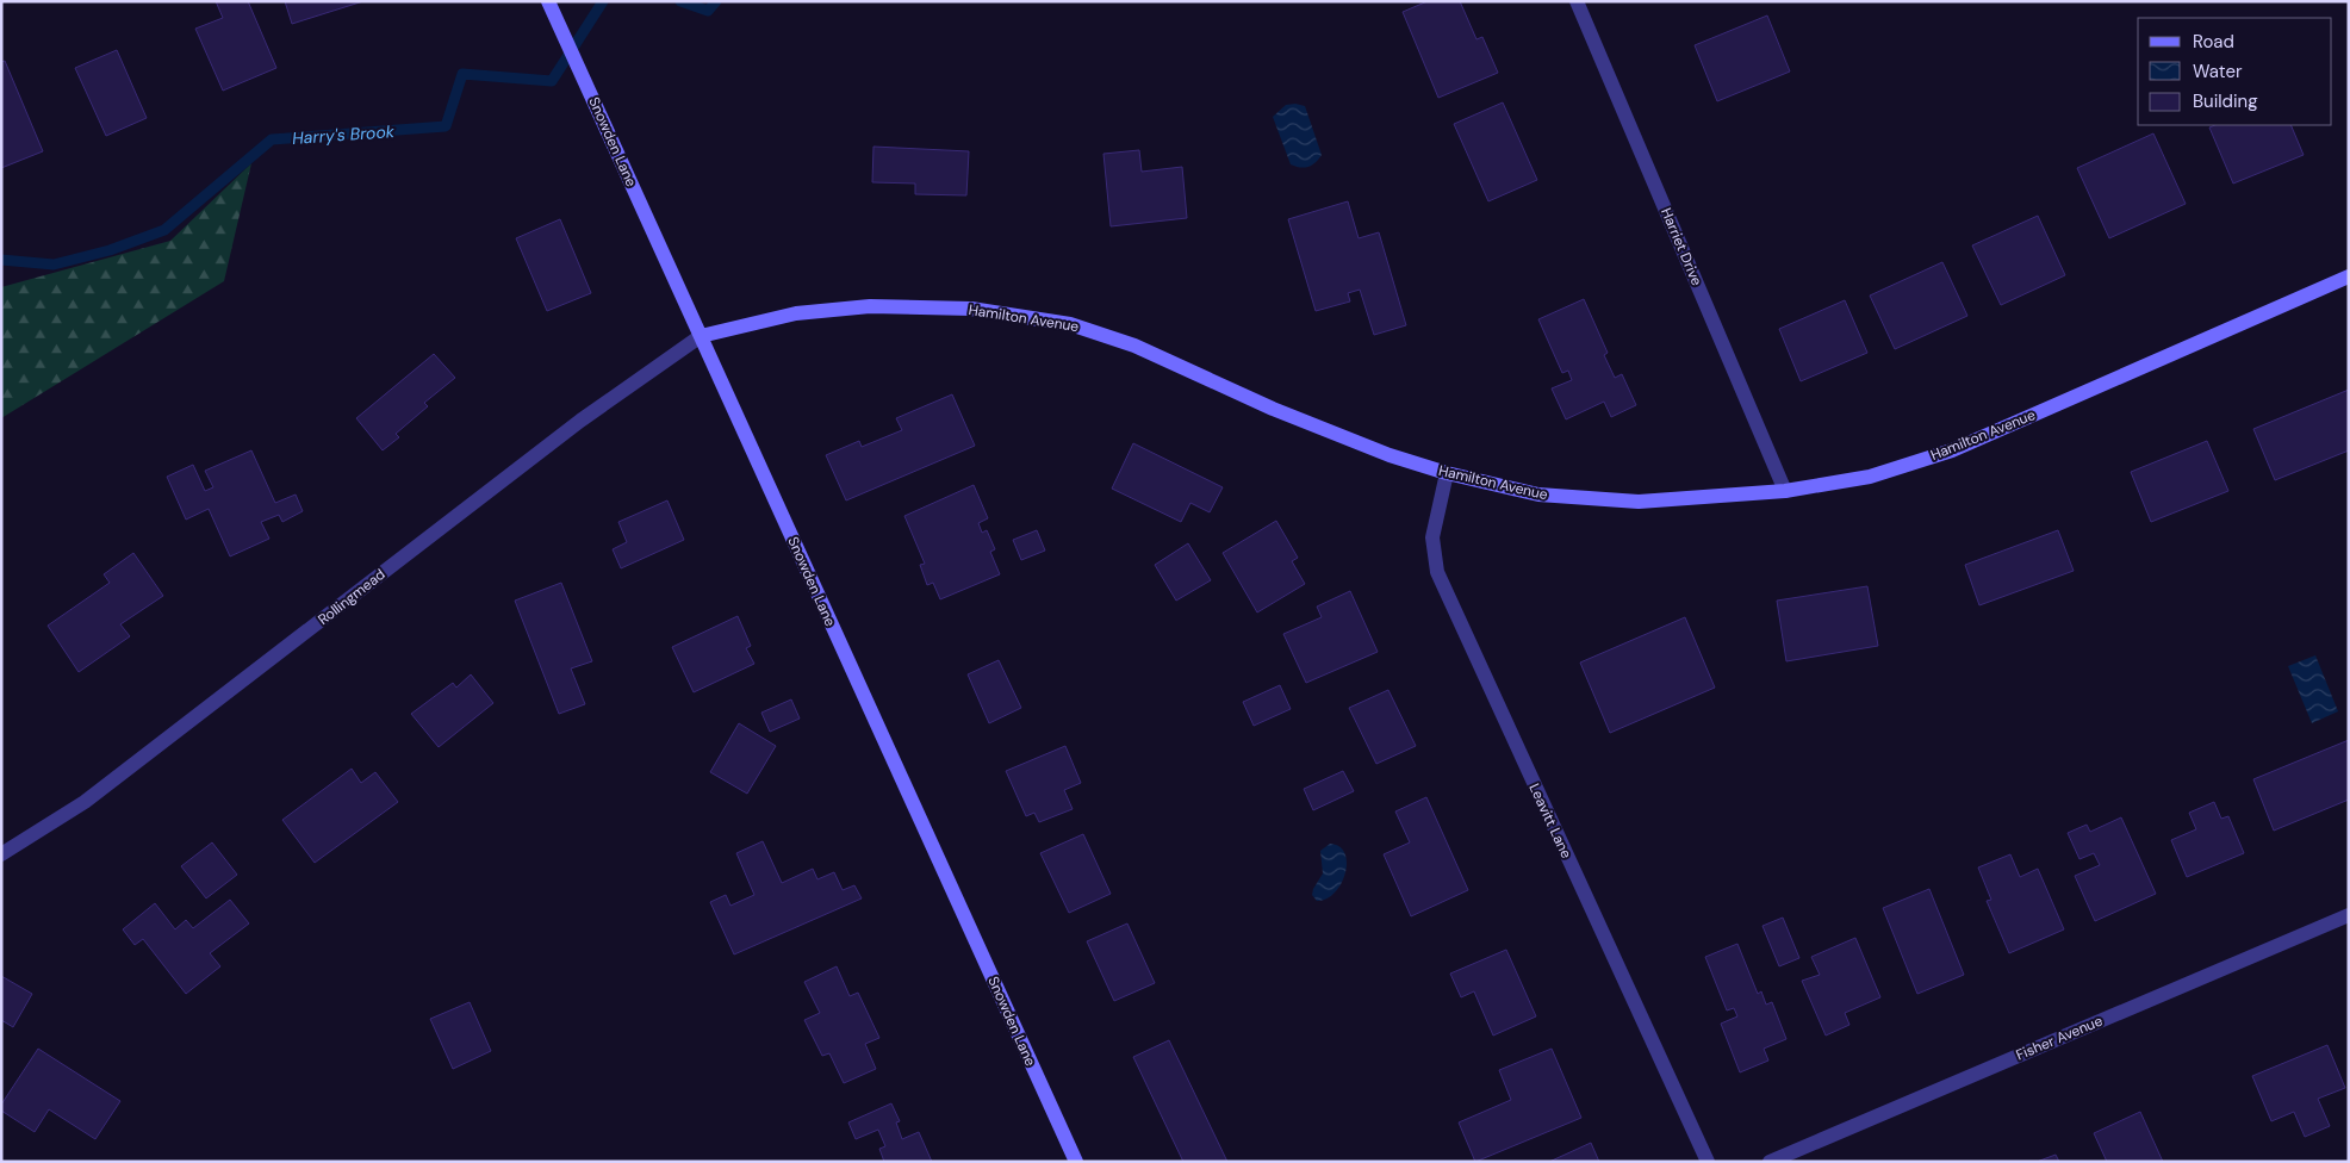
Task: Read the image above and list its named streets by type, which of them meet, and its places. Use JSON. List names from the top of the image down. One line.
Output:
{"streets":{"street":["Snowden Lane","Harriet Drive","Hamilton Avenue","Rollingmead","Leavitt Lane","Fisher Avenue"]},"crossings":[["Snowden Lane","Hamilton Avenue"],["Snowden Lane","Rollingmead"],["Harriet Drive","Hamilton Avenue"],["Hamilton Avenue","Rollingmead"],["Hamilton Avenue","Leavitt Lane"]],"water":["Harry's Brook"],"legend":["Road","Water","Building"]}
